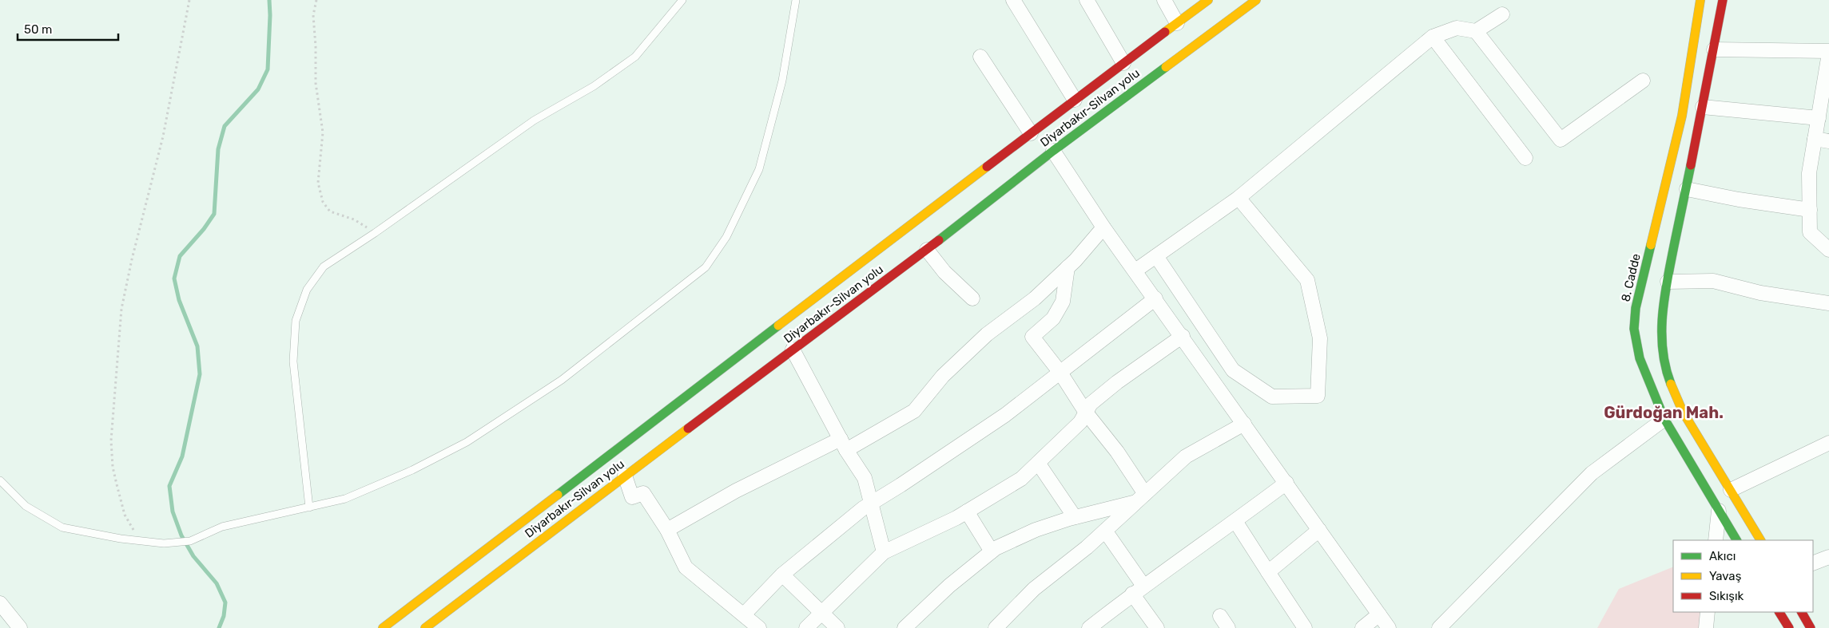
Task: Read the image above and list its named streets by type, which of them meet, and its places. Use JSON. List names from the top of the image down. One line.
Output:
{"streets":{"main road":["Diyarbakır-Silvan yolu","8. Cadde"]},"districts":["Gürdoğan Mah."],"legend":["Akıcı","Yavaş","Sıkışık"],"scale_bar":"50 m"}
